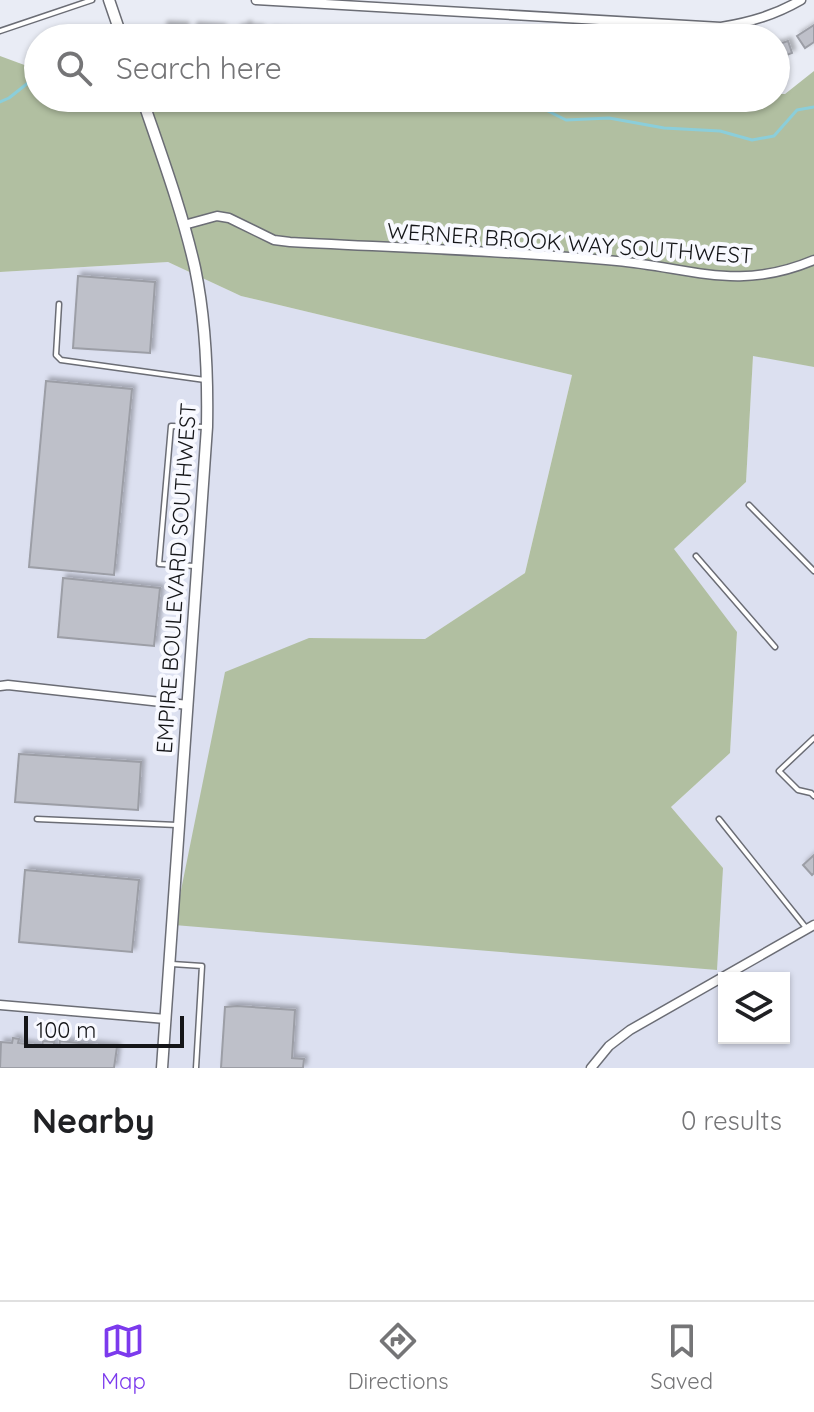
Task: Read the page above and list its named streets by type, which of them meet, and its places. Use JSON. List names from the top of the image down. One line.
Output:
{"streets":{"street":["WERNER BROOK WAY SOUTHWEST","EMPIRE BOULEVARD SOUTHWEST"]},"crossings":[["WERNER BROOK WAY SOUTHWEST","EMPIRE BOULEVARD SOUTHWEST"]],"scale_bar":"100 m","page":{"search":"Search here","scale":"100 m","heading":["Nearby","0 results"],"nav":["Map","Directions","Saved"]}}
